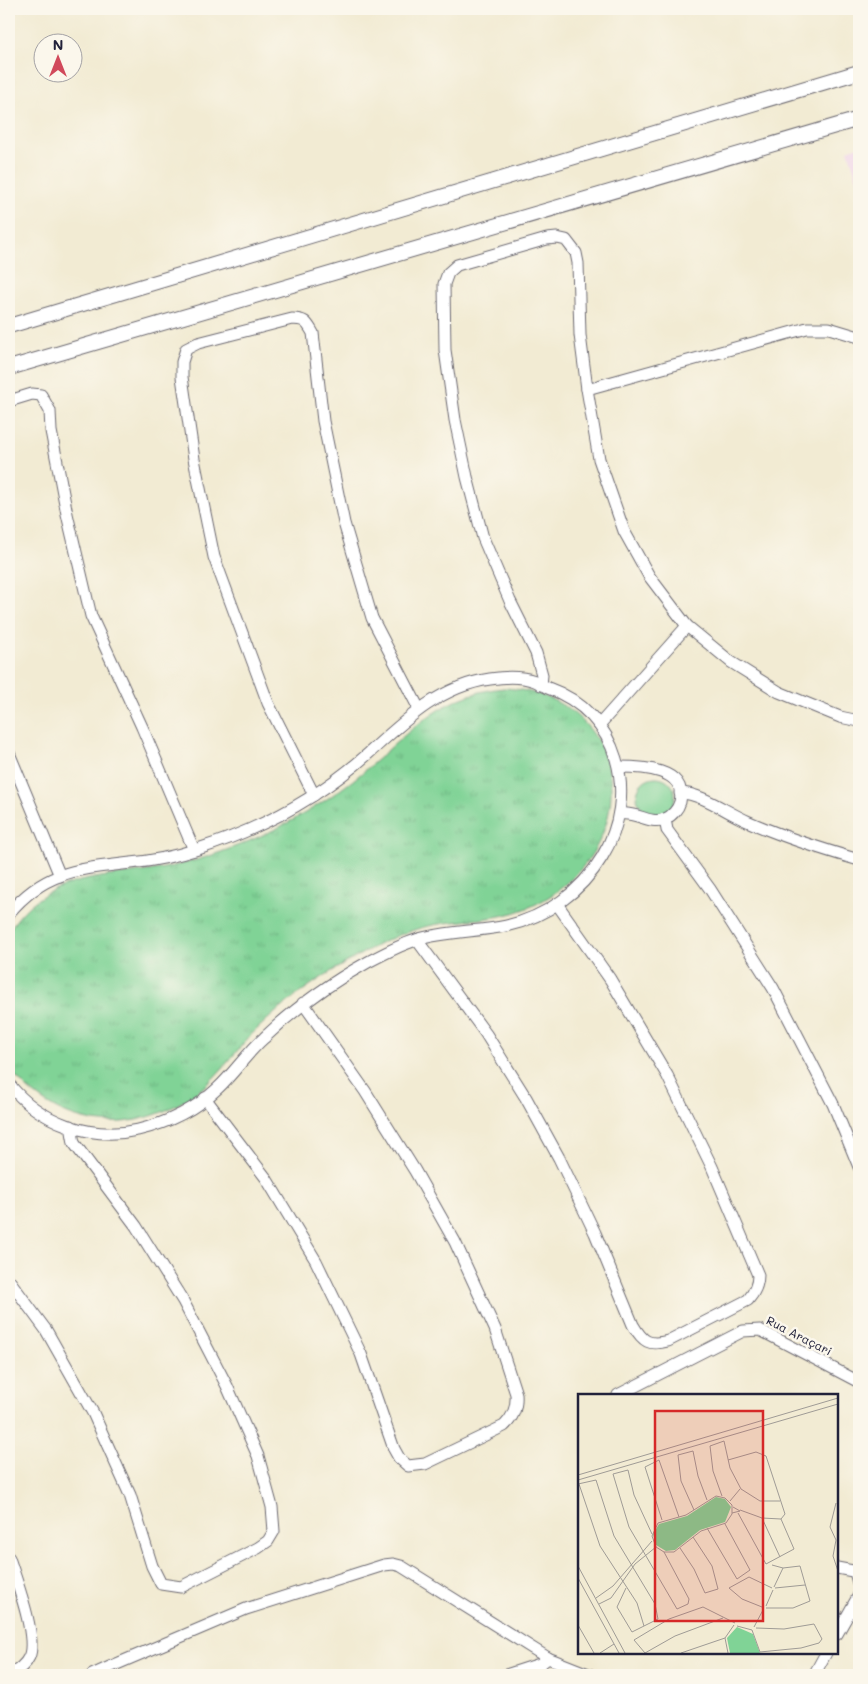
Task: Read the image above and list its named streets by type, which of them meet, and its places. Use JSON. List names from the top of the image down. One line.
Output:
{"streets":{"street":["Rua Araçari"]},"north":"top"}
